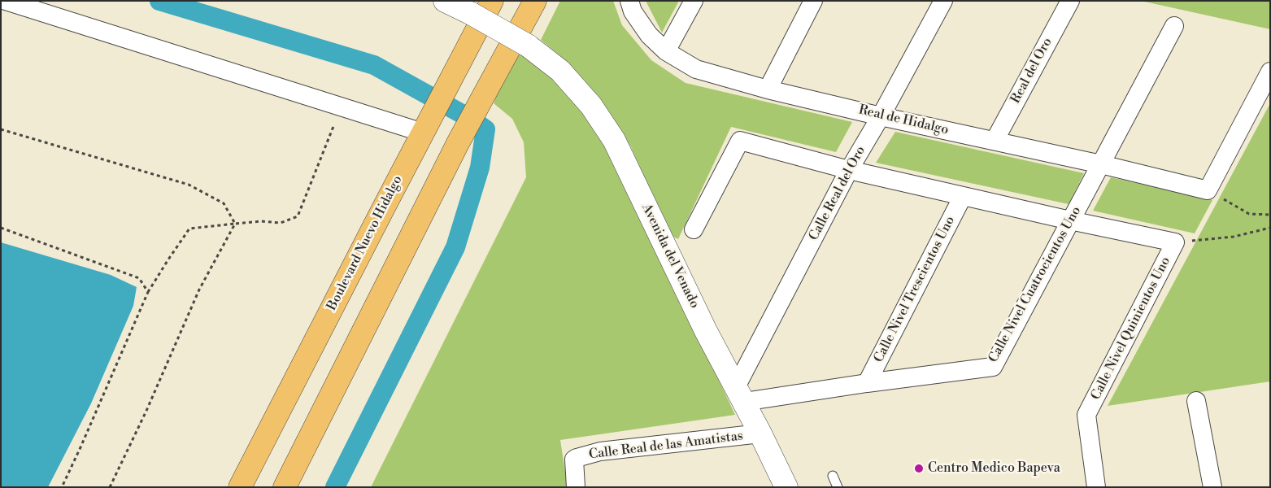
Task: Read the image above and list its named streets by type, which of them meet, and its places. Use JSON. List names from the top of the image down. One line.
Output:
{"streets":{"main road":["Boulevard Nuevo Hidalgo"],"street":["Real del Oro","Real de Hidalgo","Calle Real del Oro","Avenida del Venado","Calle Nivel Cuatrocientos Uno","Calle Nivel Trescientos Uno","Calle Nivel Quinientos Uno","Calle Real de las Amatistas"]},"crossings":[["Real del Oro","Real de Hidalgo"],["Real de Hidalgo","Calle Real del Oro"],["Real de Hidalgo","Calle Nivel Cuatrocientos Uno"],["Calle Real del Oro","Avenida del Venado"],["Calle Real del Oro","Calle Nivel Cuatrocientos Uno"],["Avenida del Venado","Calle Nivel Cuatrocientos Uno"],["Avenida del Venado","Calle Real de las Amatistas"],["Calle Nivel Cuatrocientos Uno","Calle Nivel Trescientos Uno"]],"places":["Centro Medico Bapeva"]}
